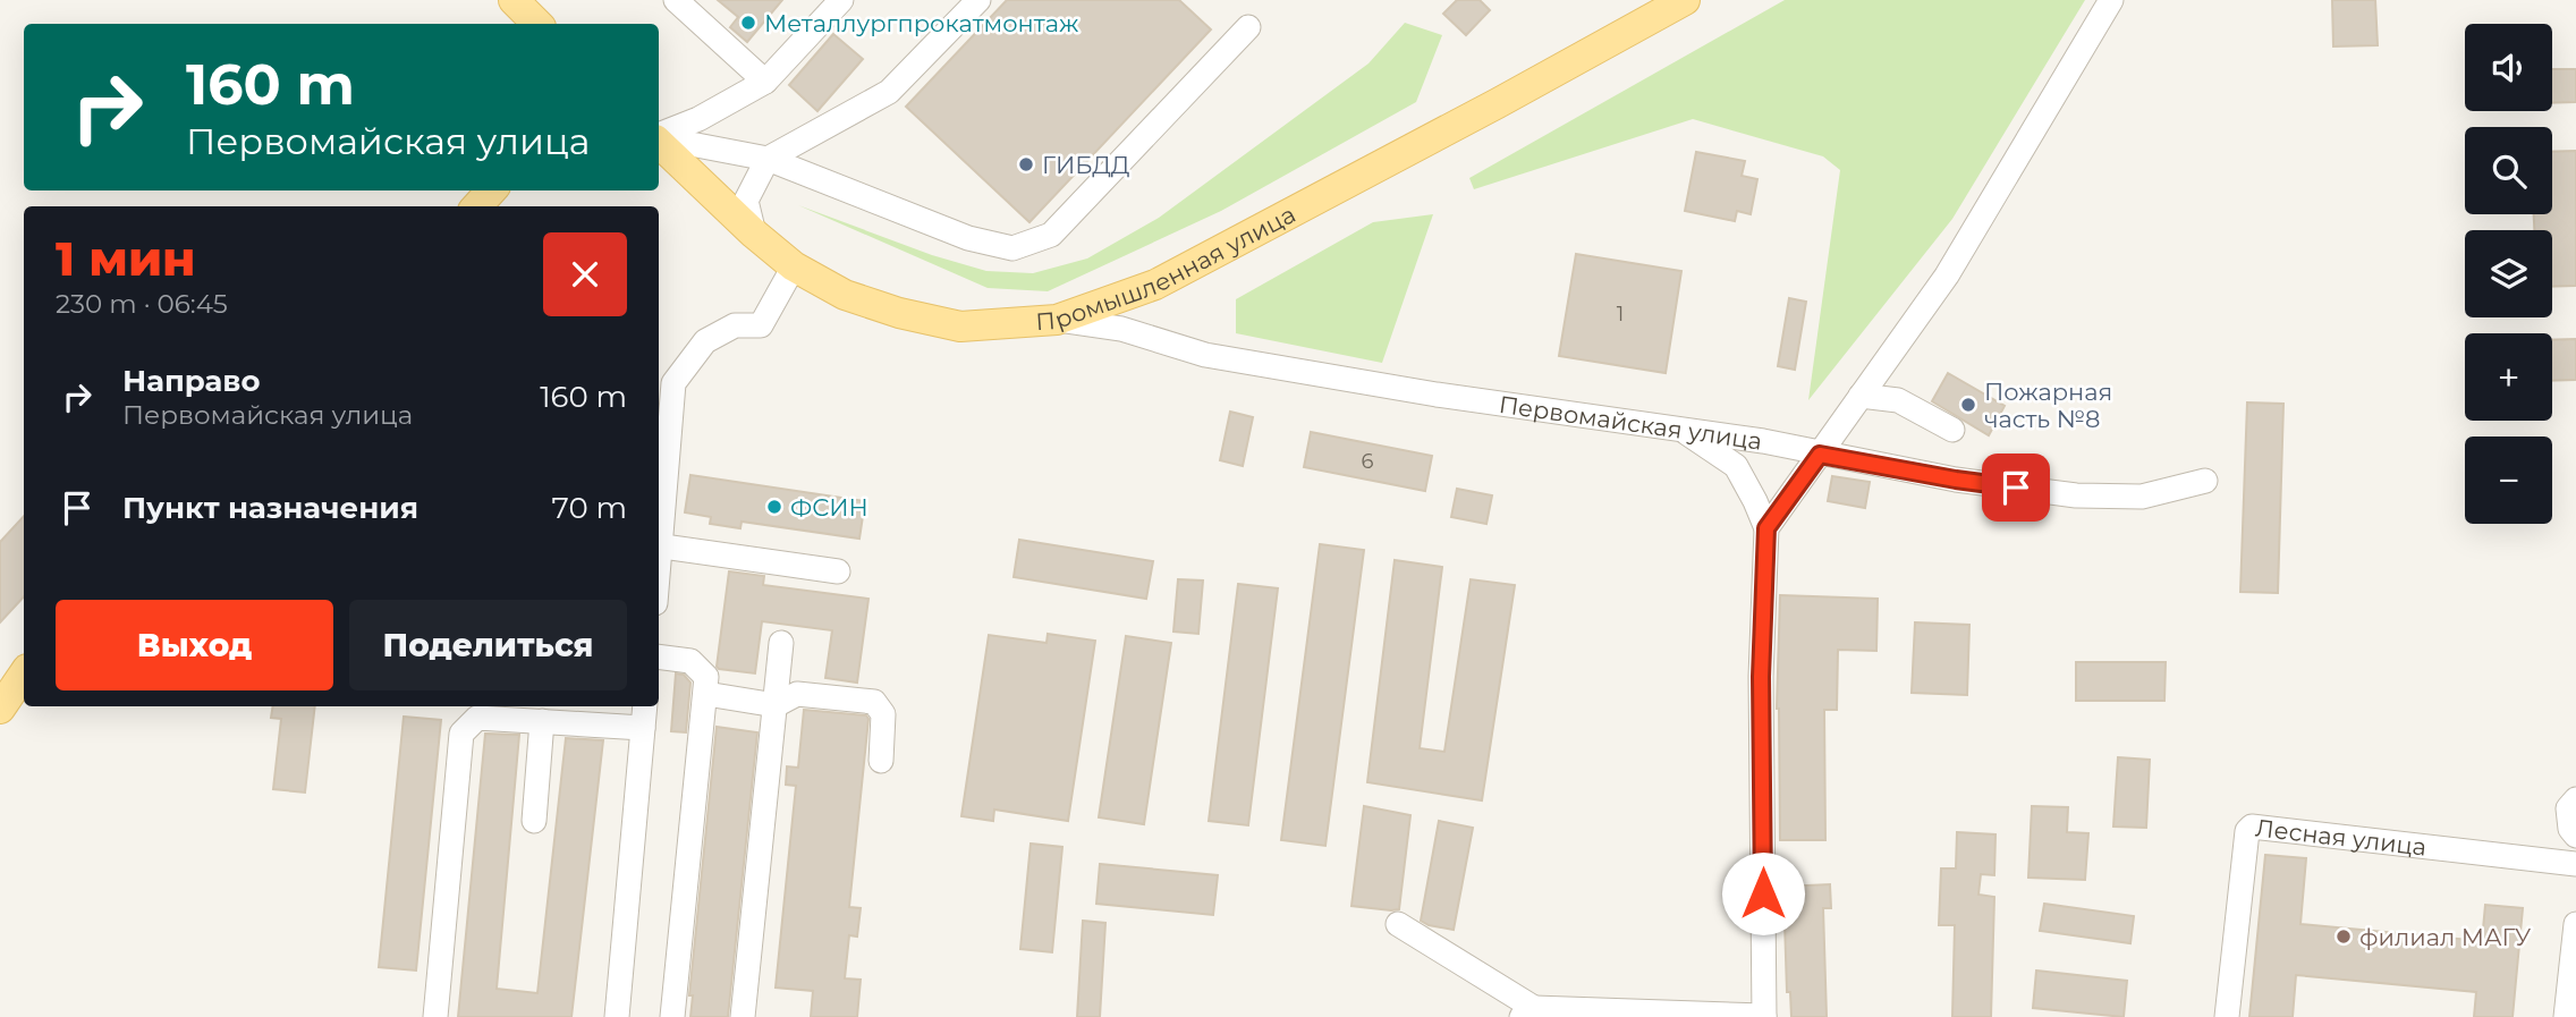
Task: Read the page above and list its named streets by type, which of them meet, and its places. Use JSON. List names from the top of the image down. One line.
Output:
{"streets":{"main road":["Промышленная улица"],"street":["Первомайская улица","Лесная улица"]},"crossings":[["Промышленная улица","Первомайская улица"]],"places":["Металлургпрокатмонтаж","ГИБДД","Пожарная часть №8","ФСИН","филиал МАГУ"],"house_numbers":["1","6"],"page":{"map_buttons":["+","−"],"turn":["160 m","Первомайская улица"],"heading":["1 мин","230 m · 06:45"],"list":[{"name":"Направо","note":"Первомайская улица","value":"160 m"},{"name":"Пункт назначения","value":"70 m"}],"buttons":["Выход","Поделиться"]}}
